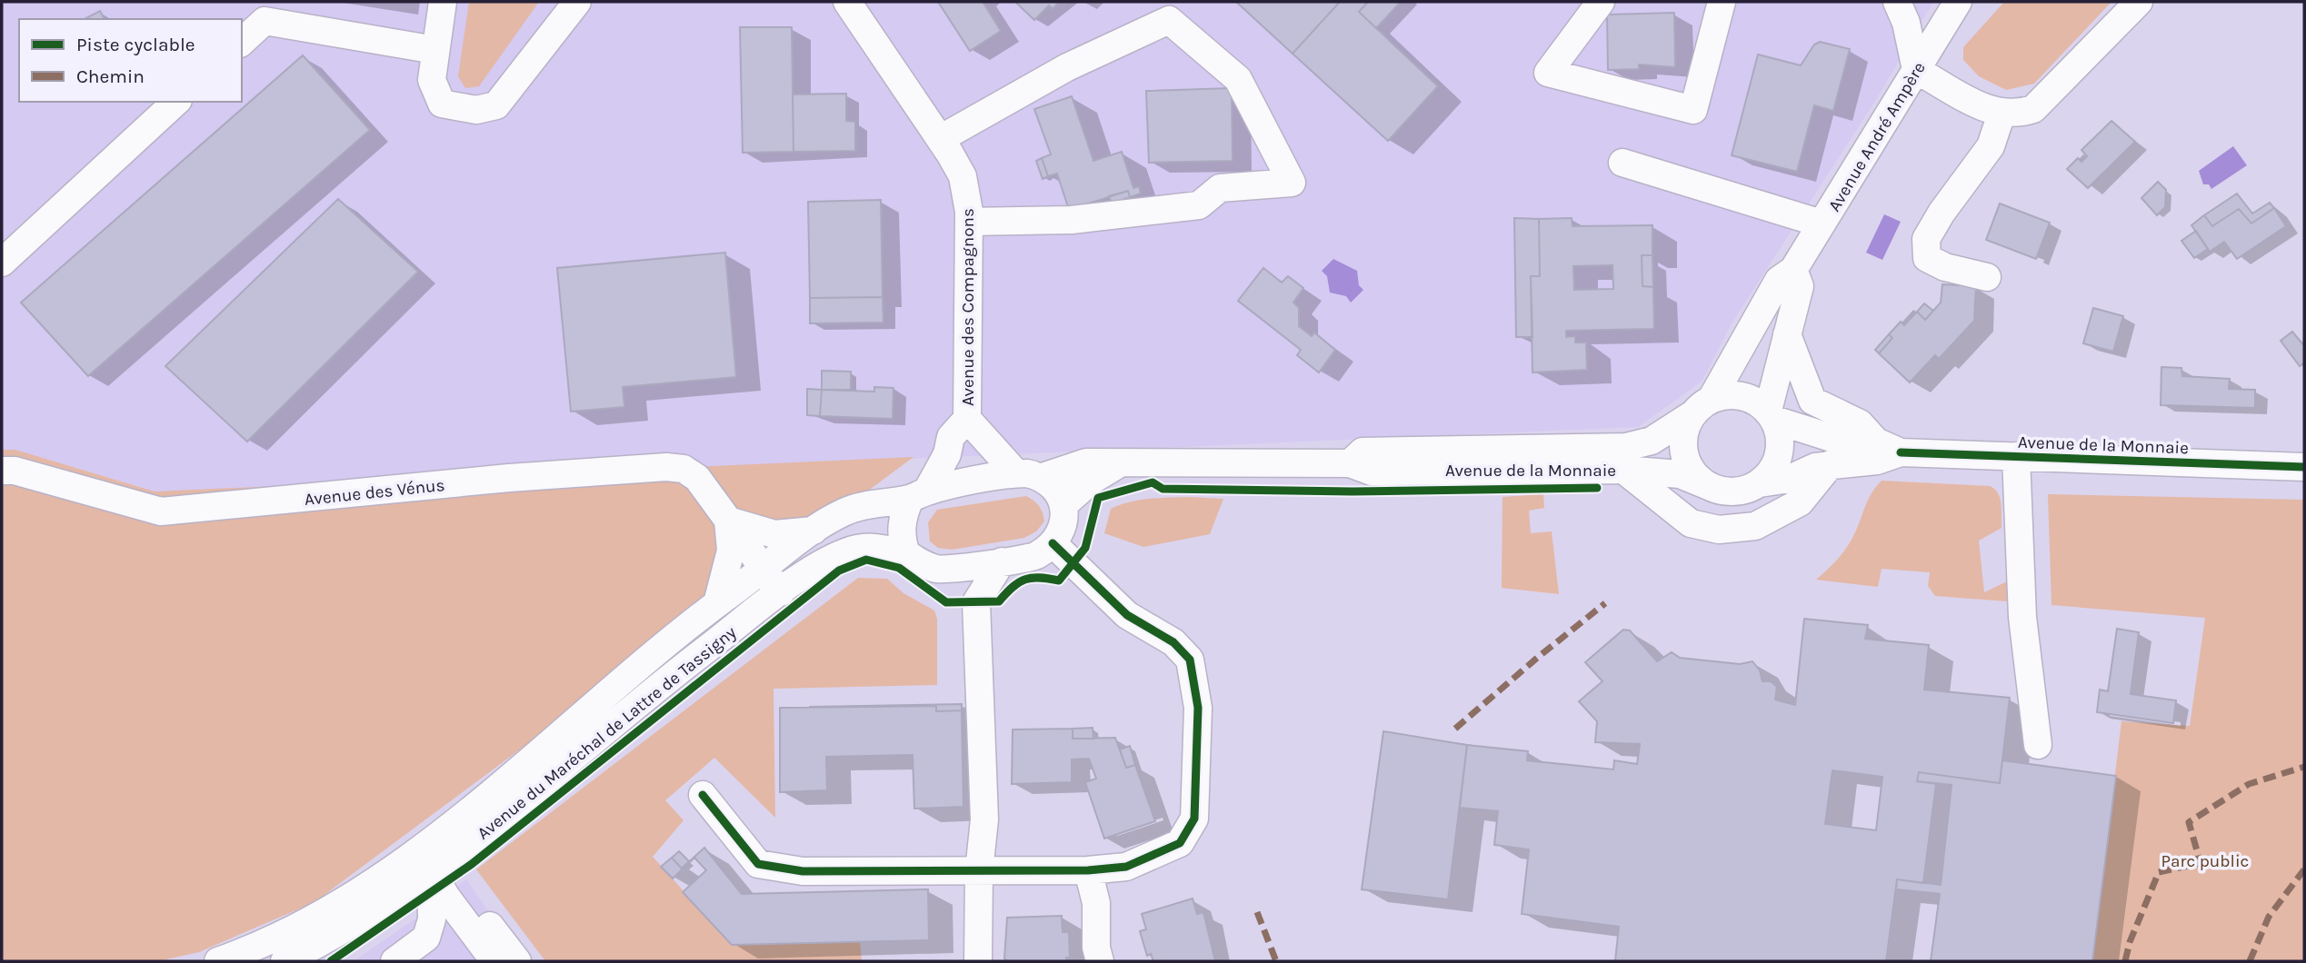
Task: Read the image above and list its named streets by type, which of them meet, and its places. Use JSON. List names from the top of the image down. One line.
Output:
{"streets":{"street":["Avenue André Ampère","Avenue des Compagnons","Avenue de la Monnaie","Avenue des Vénus","Avenue du Maréchal de Lattre de Tassigny"]},"crossings":[["Avenue André Ampère","Avenue de la Monnaie"],["Avenue des Compagnons","Avenue du Maréchal de Lattre de Tassigny"],["Avenue de la Monnaie","Avenue du Maréchal de Lattre de Tassigny"],["Avenue des Vénus","Avenue du Maréchal de Lattre de Tassigny"]],"parks":["Parc public"],"legend":["Piste cyclable","Chemin"]}
